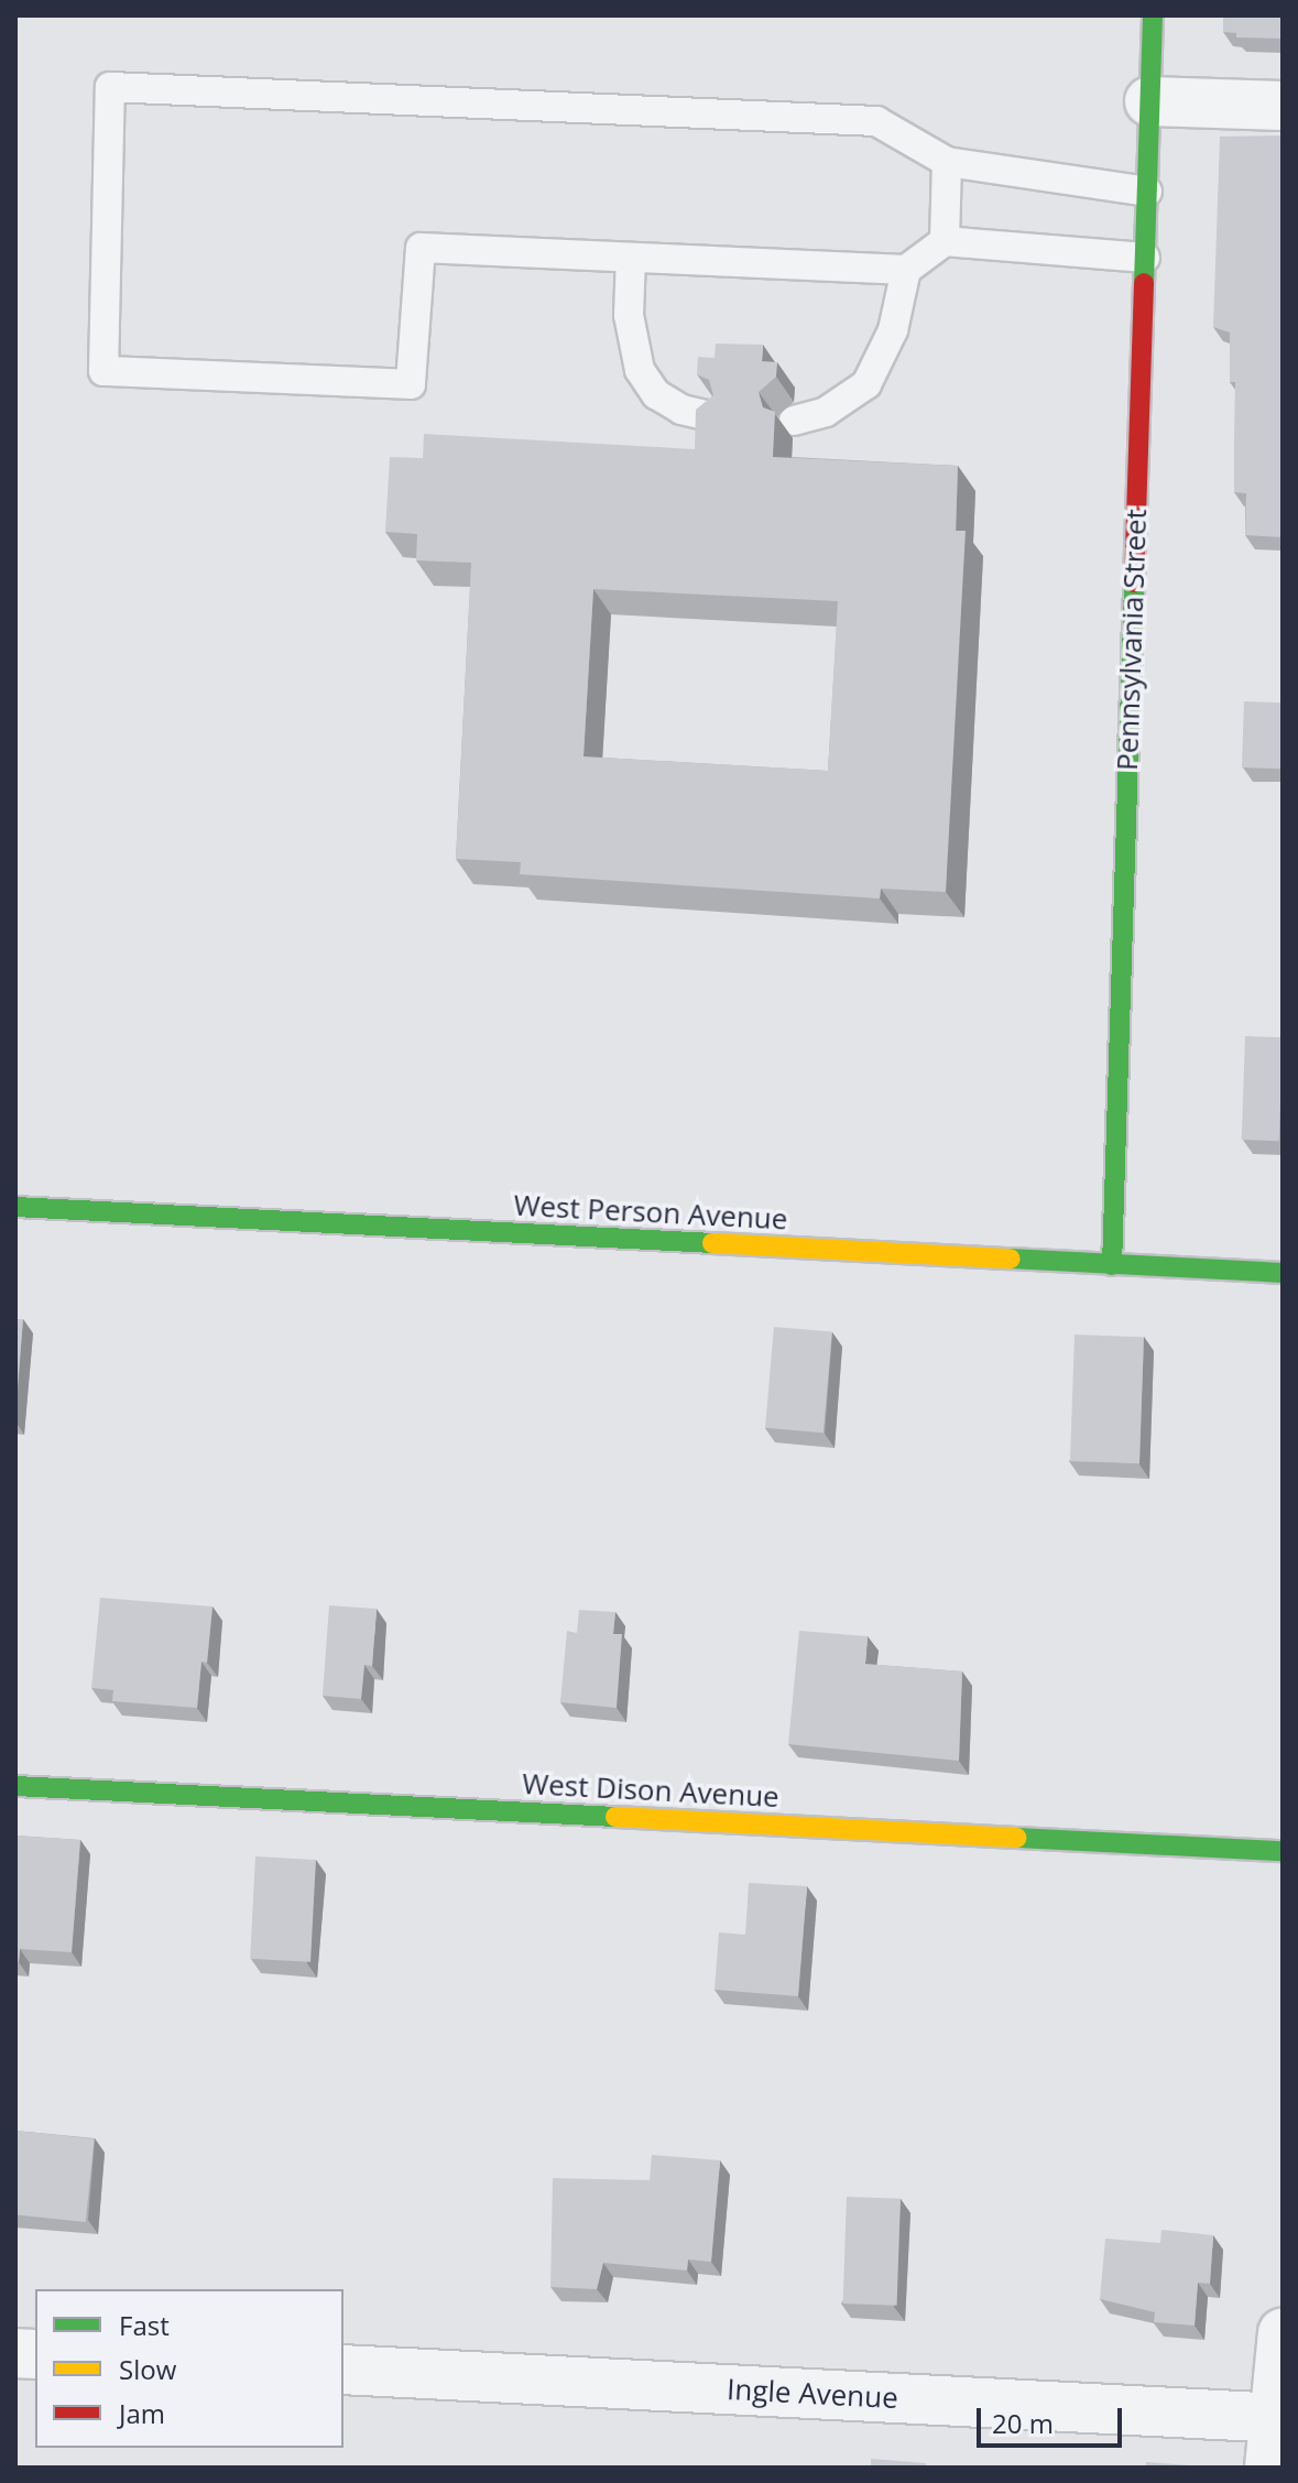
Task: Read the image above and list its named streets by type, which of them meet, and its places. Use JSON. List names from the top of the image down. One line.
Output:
{"streets":{"street":["Pennsylvania Street","West Person Avenue","West Dison Avenue","Ingle Avenue"]},"crossings":[["Pennsylvania Street","West Person Avenue"]],"legend":["Fast","Slow","Jam"],"scale_bar":"20 m"}
